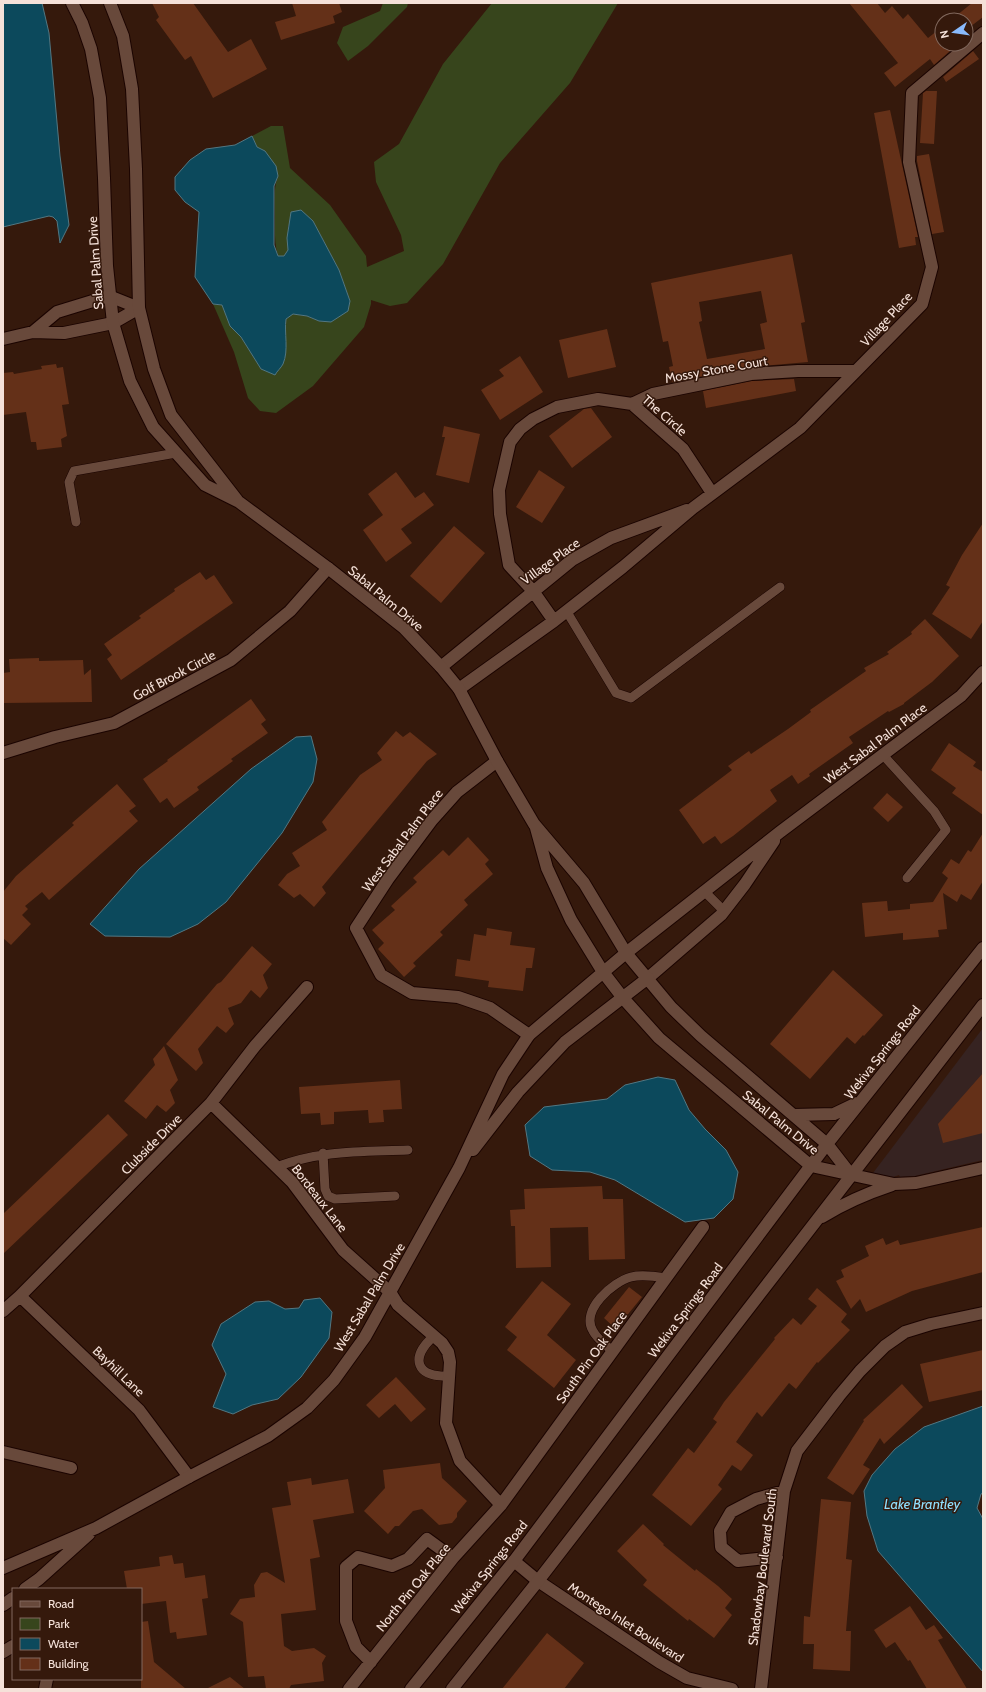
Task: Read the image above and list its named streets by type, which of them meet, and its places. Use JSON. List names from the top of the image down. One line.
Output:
{"streets":{"street":["Sabal Palm Drive","Village Place","Mossy Stone Court","The Circle","Golf Brook Circle","West Sabal Palm Place","Wekiva Springs Road","Clubside Drive","Bordeaux Lane","West Sabal Palm Drive","South Pin Oak Place","Bayhill Lane","Shadowbay Boulevard South","North Pin Oak Place","Montego Inlet Boulevard"]},"crossings":[["Sabal Palm Drive","Village Place"],["Sabal Palm Drive","Golf Brook Circle"],["Sabal Palm Drive","West Sabal Palm Place"],["Sabal Palm Drive","Wekiva Springs Road"],["Sabal Palm Drive","West Sabal Palm Drive"],["Village Place","Mossy Stone Court"],["Village Place","The Circle"],["Mossy Stone Court","The Circle"],["West Sabal Palm Place","West Sabal Palm Drive"],["Wekiva Springs Road","Montego Inlet Boulevard"],["Clubside Drive","Bordeaux Lane"],["Clubside Drive","Bayhill Lane"],["Bordeaux Lane","West Sabal Palm Drive"],["West Sabal Palm Drive","Bayhill Lane"],["South Pin Oak Place","North Pin Oak Place"]],"water":["Lake Brantley"],"legend":["Road","Park","Water","Building"],"north":"left"}
